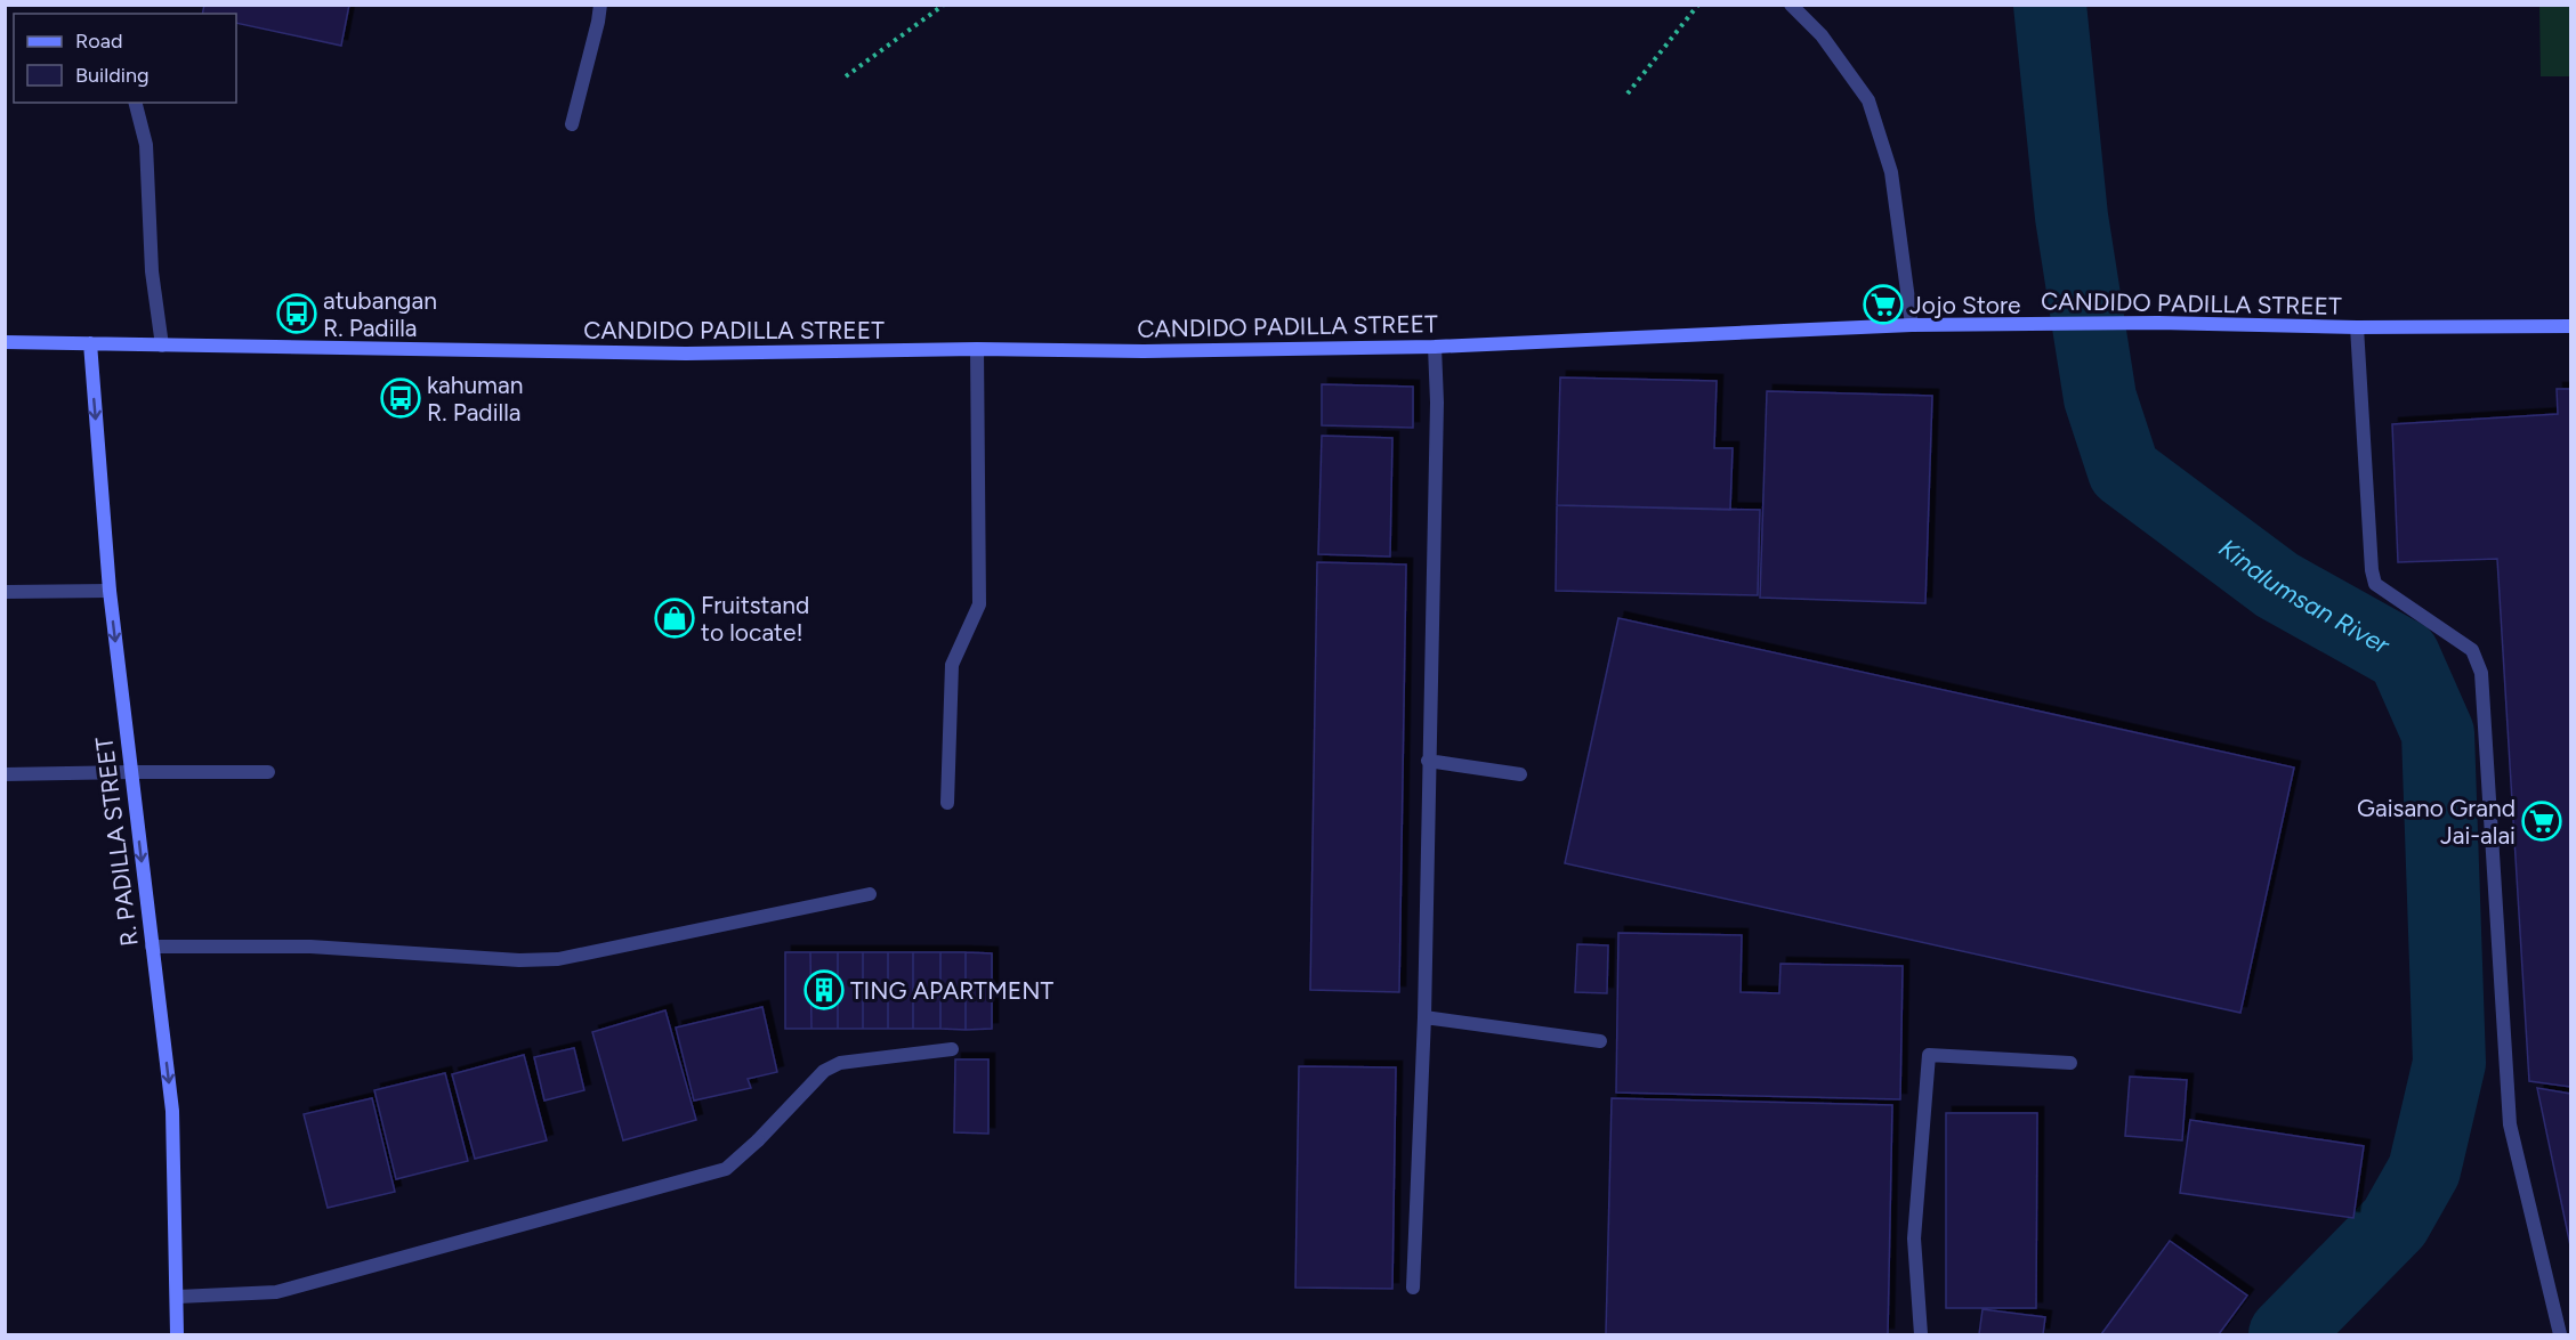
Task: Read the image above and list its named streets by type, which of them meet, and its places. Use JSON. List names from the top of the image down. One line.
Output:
{"streets":{"main road":["CANDIDO PADILLA STREET","R. PADILLA STREET"]},"crossings":[["CANDIDO PADILLA STREET","R. PADILLA STREET"]],"one_way":["R. PADILLA STREET"],"water":["Kinalumsan River"],"places":{"supermarket":["Jojo Store","Gaisano Grand Jai-alai"],"bus stop":["atubangan R. Padilla","kahuman R. Padilla"],"shop":["Fruitstand to locate!"],"building":["TING APARTMENT"]},"legend":["Road","Building"]}
